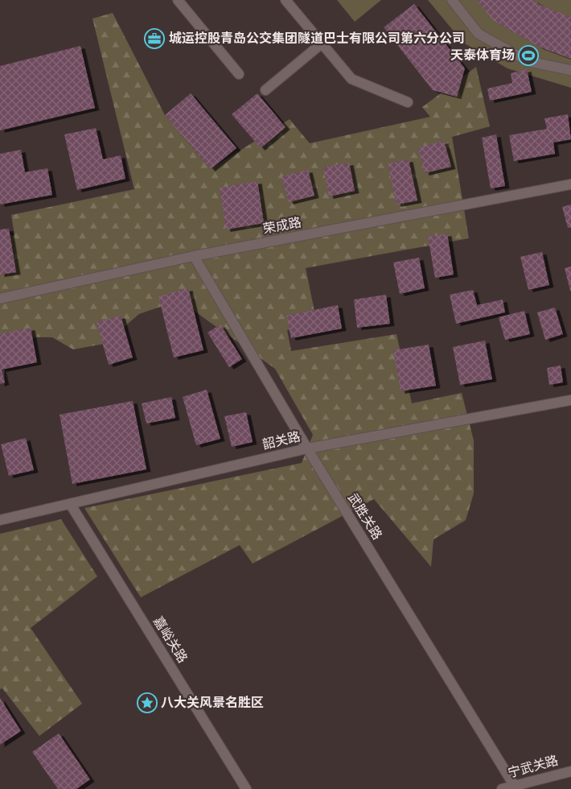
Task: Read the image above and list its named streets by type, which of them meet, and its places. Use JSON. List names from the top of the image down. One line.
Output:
{"streets":{"street":["荣成路","韶关路","武胜关路","嘉峪关路","宁武关路"]},"crossings":[["荣成路","武胜关路"],["韶关路","武胜关路"],["韶关路","嘉峪关路"],["武胜关路","宁武关路"]],"places":{"office":["城运控股青岛公交集团隧道巴士有限公司第六分公司"],"sports":["天泰体育场"],"place":["八大关风景名胜区"]}}
